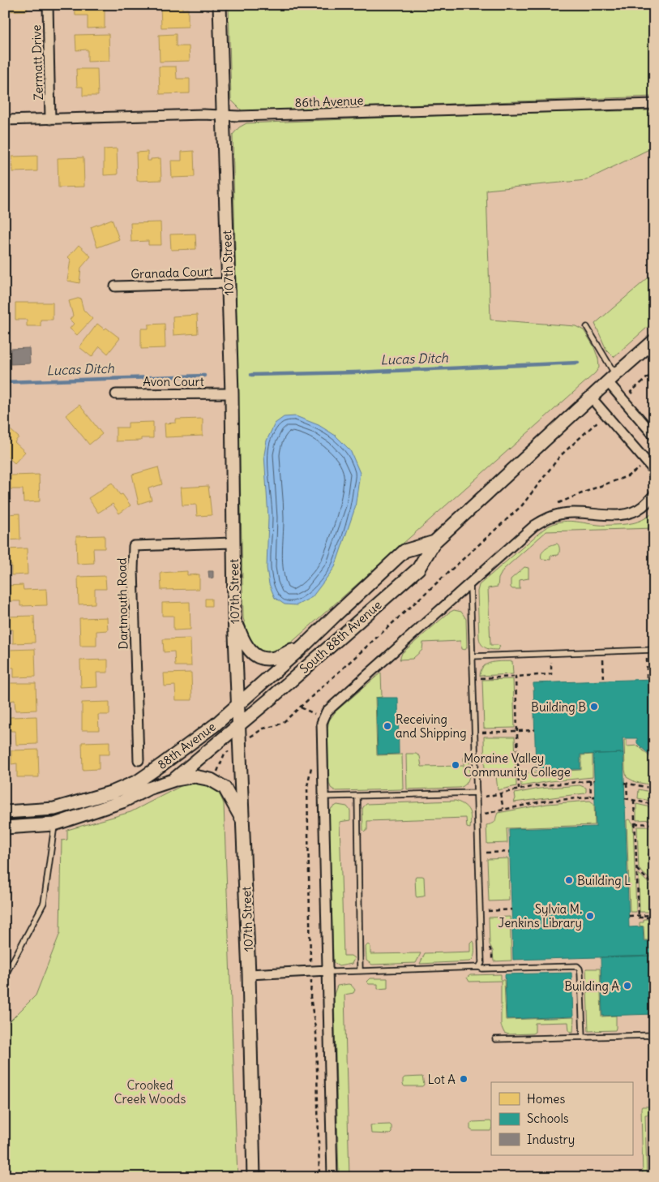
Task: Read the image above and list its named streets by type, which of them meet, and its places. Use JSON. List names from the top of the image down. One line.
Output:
{"streets":{"street":["Zermatt Drive","86th Avenue","107th Street","Granada Court","Avon Court","Dartmouth Road","South 88th Avenue","88th Avenue"]},"crossings":[["Zermatt Drive","86th Avenue"],["86th Avenue","107th Street"],["107th Street","Granada Court"],["107th Street","Avon Court"],["107th Street","Dartmouth Road"],["107th Street","South 88th Avenue"],["107th Street","88th Avenue"],["South 88th Avenue","88th Avenue"]],"water":["Lucas Ditch"],"parks":["Crooked Creek Woods"],"places":["Building B","Receiving and Shipping","Moraine Valley Community College","Building L","Sylvia M. Jenkins Library","Building A","Lot A"],"legend":["Homes","Schools","Industry"]}
